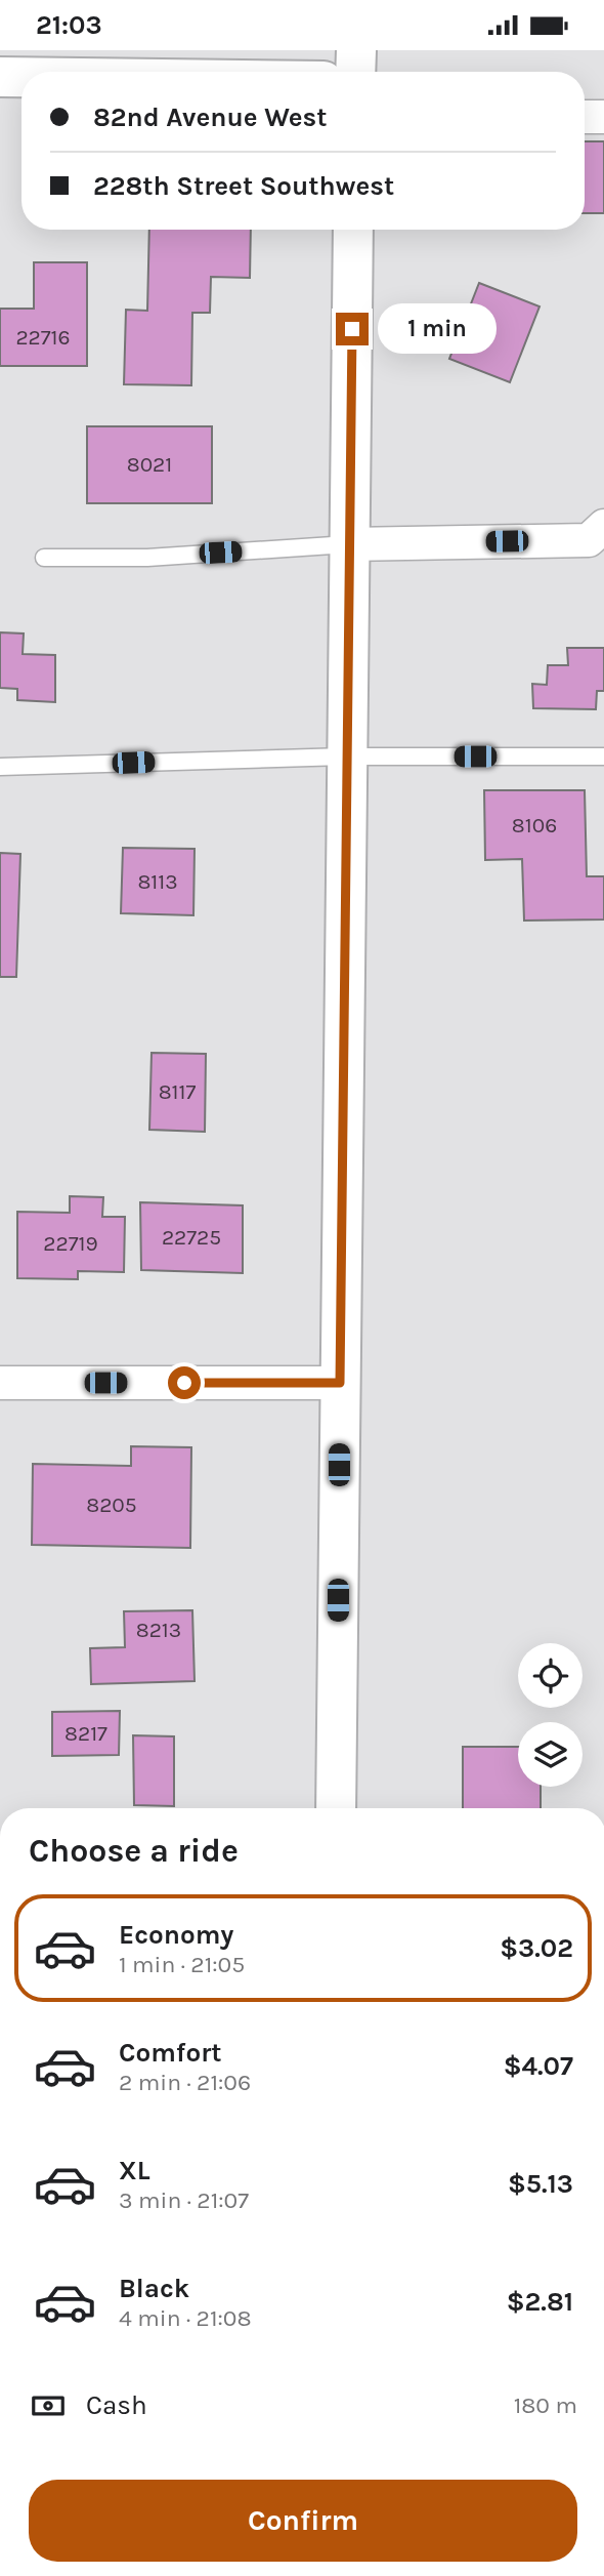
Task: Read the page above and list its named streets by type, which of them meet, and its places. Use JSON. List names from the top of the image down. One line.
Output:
{"house_numbers":["22716","8021","8106","8113","8117","22725","22719","8205","8213","8217"],"page":{"status":"21:03","banner":["82nd Avenue West","228th Street Southwest"],"bubble":"1 min","heading":"Choose a ride","list":[{"name":"Economy","note":"1 min · 21:05","value":"$3.02"},{"name":"Comfort","note":"2 min · 21:06","value":"$4.07"},{"name":"XL","note":"3 min · 21:07","value":"$5.13"},{"name":"Black","note":"4 min · 21:08","value":"$2.81"}],"pay":["Cash","180 m"],"buttons":"Confirm"}}
